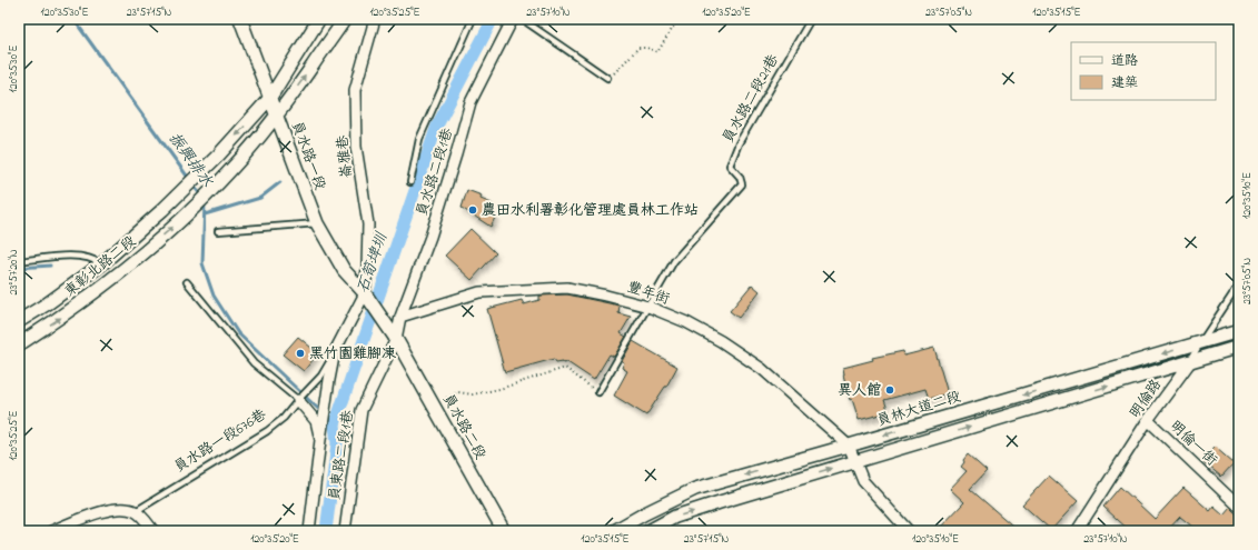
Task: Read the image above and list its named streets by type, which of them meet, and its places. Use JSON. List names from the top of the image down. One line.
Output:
{"streets":{"street":["員水路一段","崙雅巷","員水路二段1巷","東彰北路二段","豐年街","明倫路","員林大道二段","員水路二段","明倫一街","員東路二段1巷"],"lane":["員水路二段21巷","員水路一段676巷"]},"crossings":[["員水路二段21巷","豐年街"],["員水路一段","崙雅巷"],["員水路一段","東彰北路二段"],["員水路一段","員水路二段"],["崙雅巷","員水路二段"],["員水路二段1巷","豐年街"],["員水路二段1巷","員水路二段"],["員水路二段1巷","員東路二段1巷"],["豐年街","員林大道二段"],["明倫路","員林大道二段"],["明倫路","明倫一街"],["員水路二段","員東路二段1巷"]],"water":["振興排水","石筍埤圳"],"places":["農田水利署彰化管理處員林工作站","黑竹園雞腳凍","異人館"],"legend":["道路","建築"],"coordinates":["120°35'30\"E","23°57'15\"N","120°35'25\"E","23°57'10\"N","120°35'20\"E","23°57'05\"N","120°35'15\"E","120°35'10\"E","23°57'20\"N"]}
